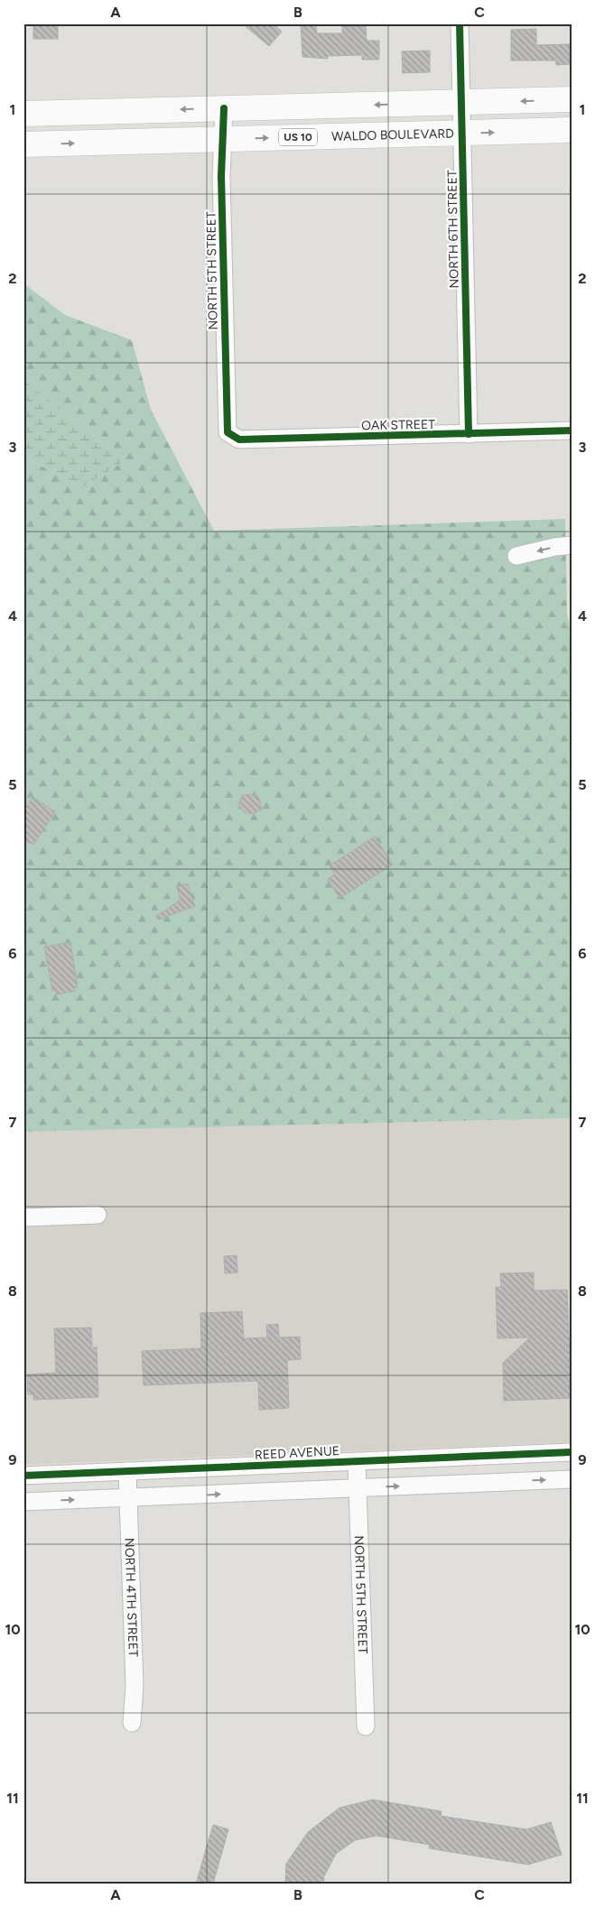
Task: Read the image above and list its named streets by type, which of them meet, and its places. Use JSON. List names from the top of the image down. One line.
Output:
{"streets":{"main road":["WALDO BOULEVARD","US 10"],"street":["NORTH 6TH STREET","NORTH 5TH STREET","OAK STREET","REED AVENUE","NORTH 4TH STREET"]},"crossings":[["WALDO BOULEVARD","NORTH 6TH STREET"],["WALDO BOULEVARD","NORTH 5TH STREET"],["NORTH 6TH STREET","OAK STREET"],["NORTH 5TH STREET","OAK STREET"],["NORTH 5TH STREET","REED AVENUE"],["REED AVENUE","NORTH 4TH STREET"]],"grid":{"columns":["A","B","C"],"rows":["1","2","3","4","5","6","7","8","9","10","11"]}}
